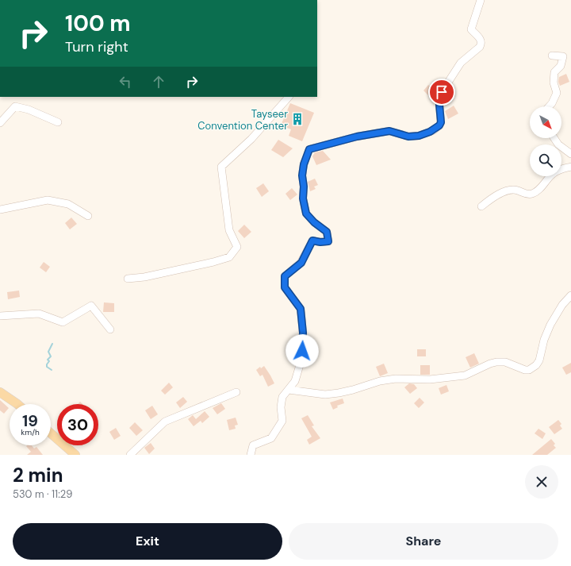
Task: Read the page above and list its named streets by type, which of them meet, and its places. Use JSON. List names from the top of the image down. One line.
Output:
{"places":{"building":["Tayseer Convention Center"]},"north":"bottom right","page":{"turn":["100 m","Turn right"],"speed":"19 km/h","limit":"30","heading":["2 min","530 m · 11:29"],"buttons":["Exit","Share"]}}
